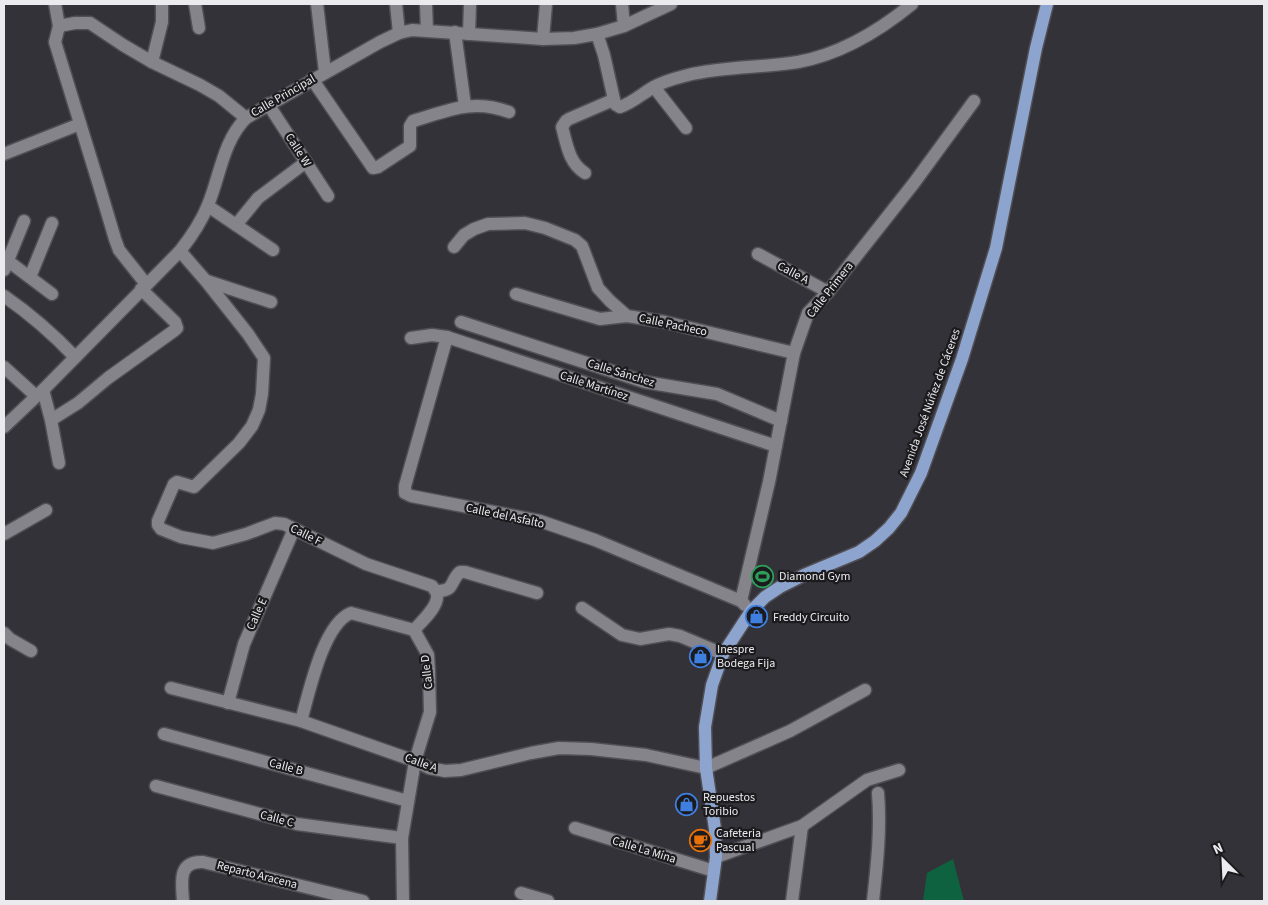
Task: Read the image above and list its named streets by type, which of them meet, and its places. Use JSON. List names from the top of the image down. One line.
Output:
{"streets":{"main road":["Avenida José Núñez de Cáceres"],"street":["Calle Principal","Calle W","Calle A","Calle Primera","Calle Pacheco","Calle Sánchez","Calle Martínez","Calle del Asfalto","Calle F","Calle E","Calle D","Calle B","Calle C","Calle La Mina","Reparto Aracena"]},"crossings":[["Calle Principal","Calle W"],["Calle A","Calle Primera"],["Calle A","Avenida José Núñez de Cáceres"],["Calle A","Calle E"],["Calle A","Calle D"],["Calle Primera","Calle Pacheco"],["Calle Primera","Calle Sánchez"],["Calle Primera","Calle Martínez"],["Calle Primera","Calle del Asfalto"],["Calle Martínez","Calle del Asfalto"],["Avenida José Núñez de Cáceres","Calle del Asfalto"],["Avenida José Núñez de Cáceres","Calle La Mina"],["Calle F","Calle E"],["Calle D","Calle B"],["Calle D","Calle C"]],"places":{"sports":["Diamond Gym"],"shop":["Freddy Circuito","Inespre Bodega Fija","Repuestos Toribio"],"cafe":["Cafeteria Pascual"]},"north":"top left"}
